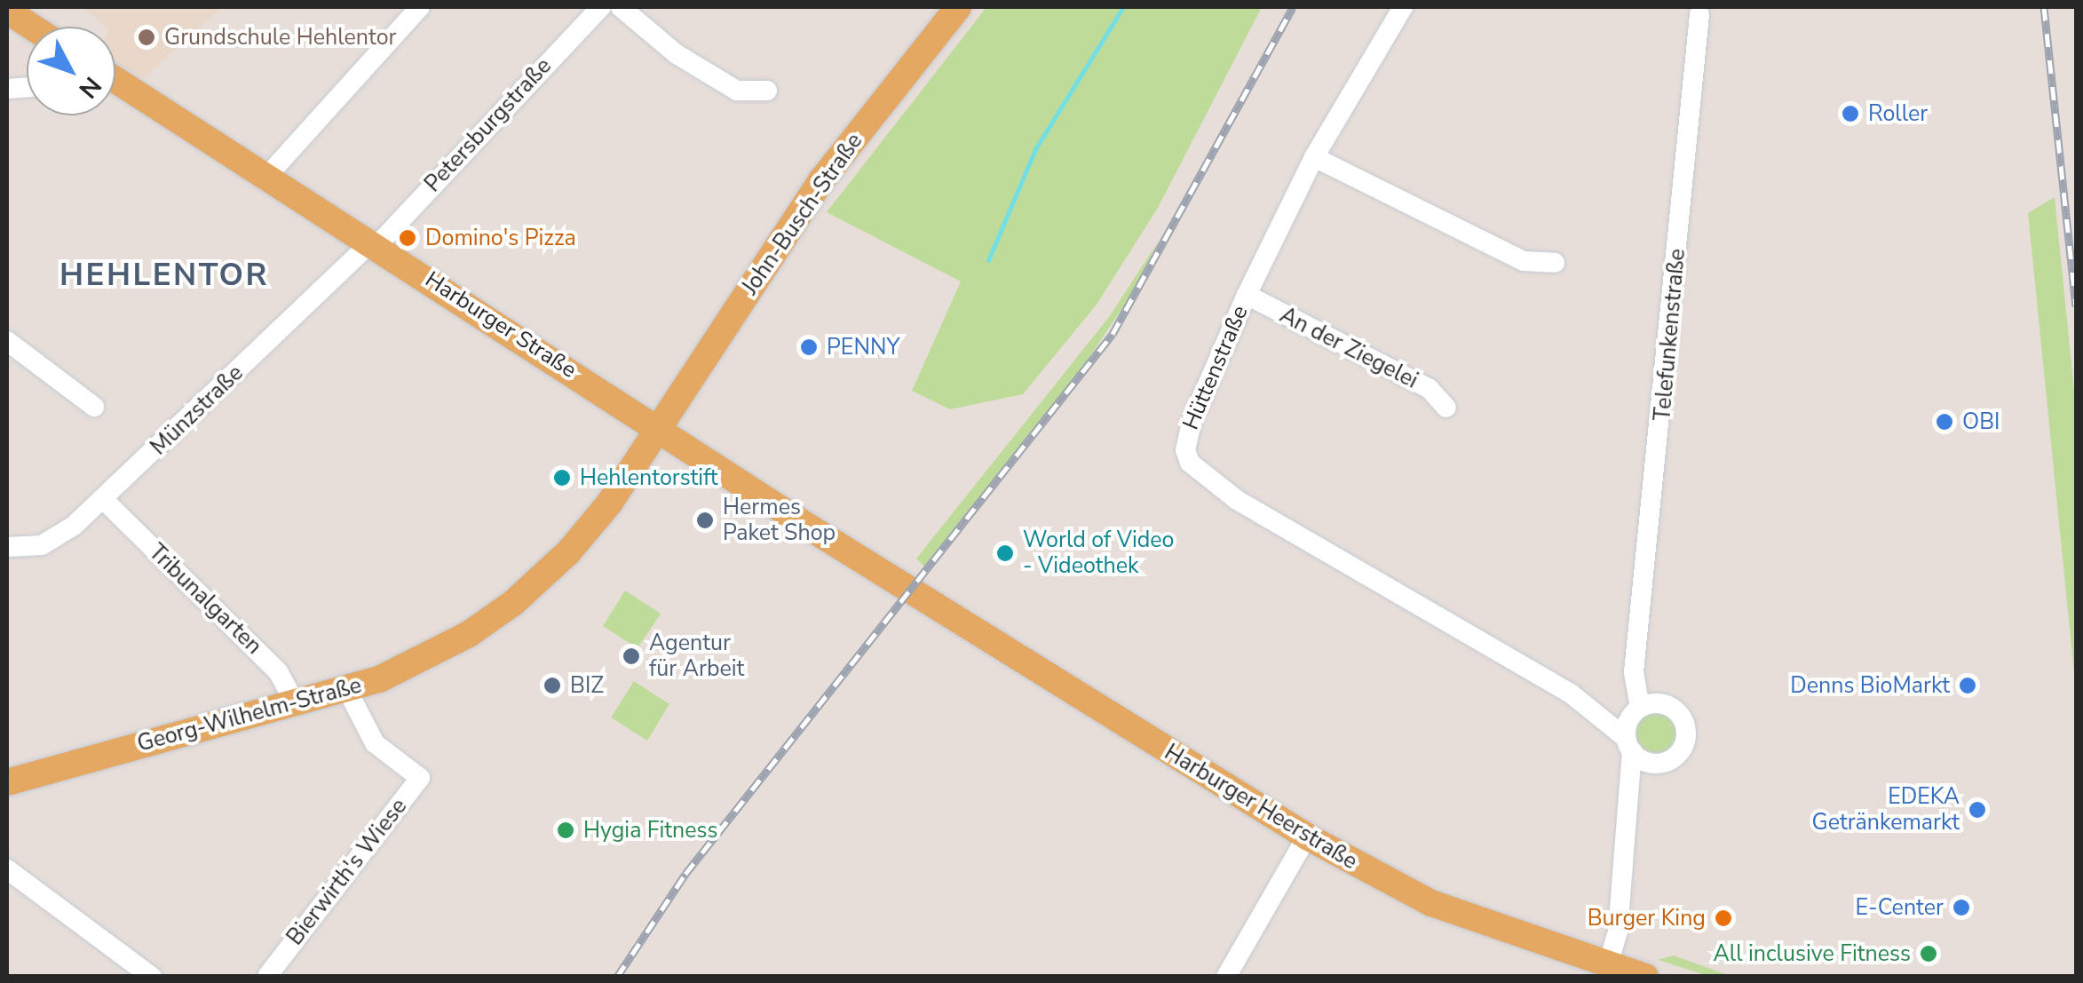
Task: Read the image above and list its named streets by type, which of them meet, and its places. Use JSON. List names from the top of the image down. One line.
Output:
{"streets":{"main road":["John-Busch-Straße","Harburger Straße","Georg-Wilhelm-Straße","Harburger Heerstraße"],"street":["Petersburgstraße","Telefunkenstraße","An der Ziegelei","Hüttenstraße","Münzstraße","Tribunalgarten","Bierwirth's Wiese"]},"crossings":[["Petersburgstraße","Harburger Straße"],["Petersburgstraße","Münzstraße"],["John-Busch-Straße","Harburger Straße"],["John-Busch-Straße","Georg-Wilhelm-Straße"],["Harburger Straße","Münzstraße"],["Harburger Straße","Georg-Wilhelm-Straße"],["Harburger Straße","Harburger Heerstraße"],["Telefunkenstraße","Harburger Heerstraße"],["An der Ziegelei","Hüttenstraße"],["Münzstraße","Tribunalgarten"],["Tribunalgarten","Georg-Wilhelm-Straße"],["Georg-Wilhelm-Straße","Bierwirth's Wiese"]],"districts":["HEHLENTOR"],"places":["Grundschule Hehlentor","Roller","Domino's Pizza","PENNY","OBI","Hehlentorstift","Hermes Paket Shop","World of Video - Videothek","Agentur für Arbeit","BIZ","Denns BioMarkt","EDEKA Getränkemarkt","Hygia Fitness","E-Center","Burger King","All inclusive Fitness"],"north":"bottom right"}
